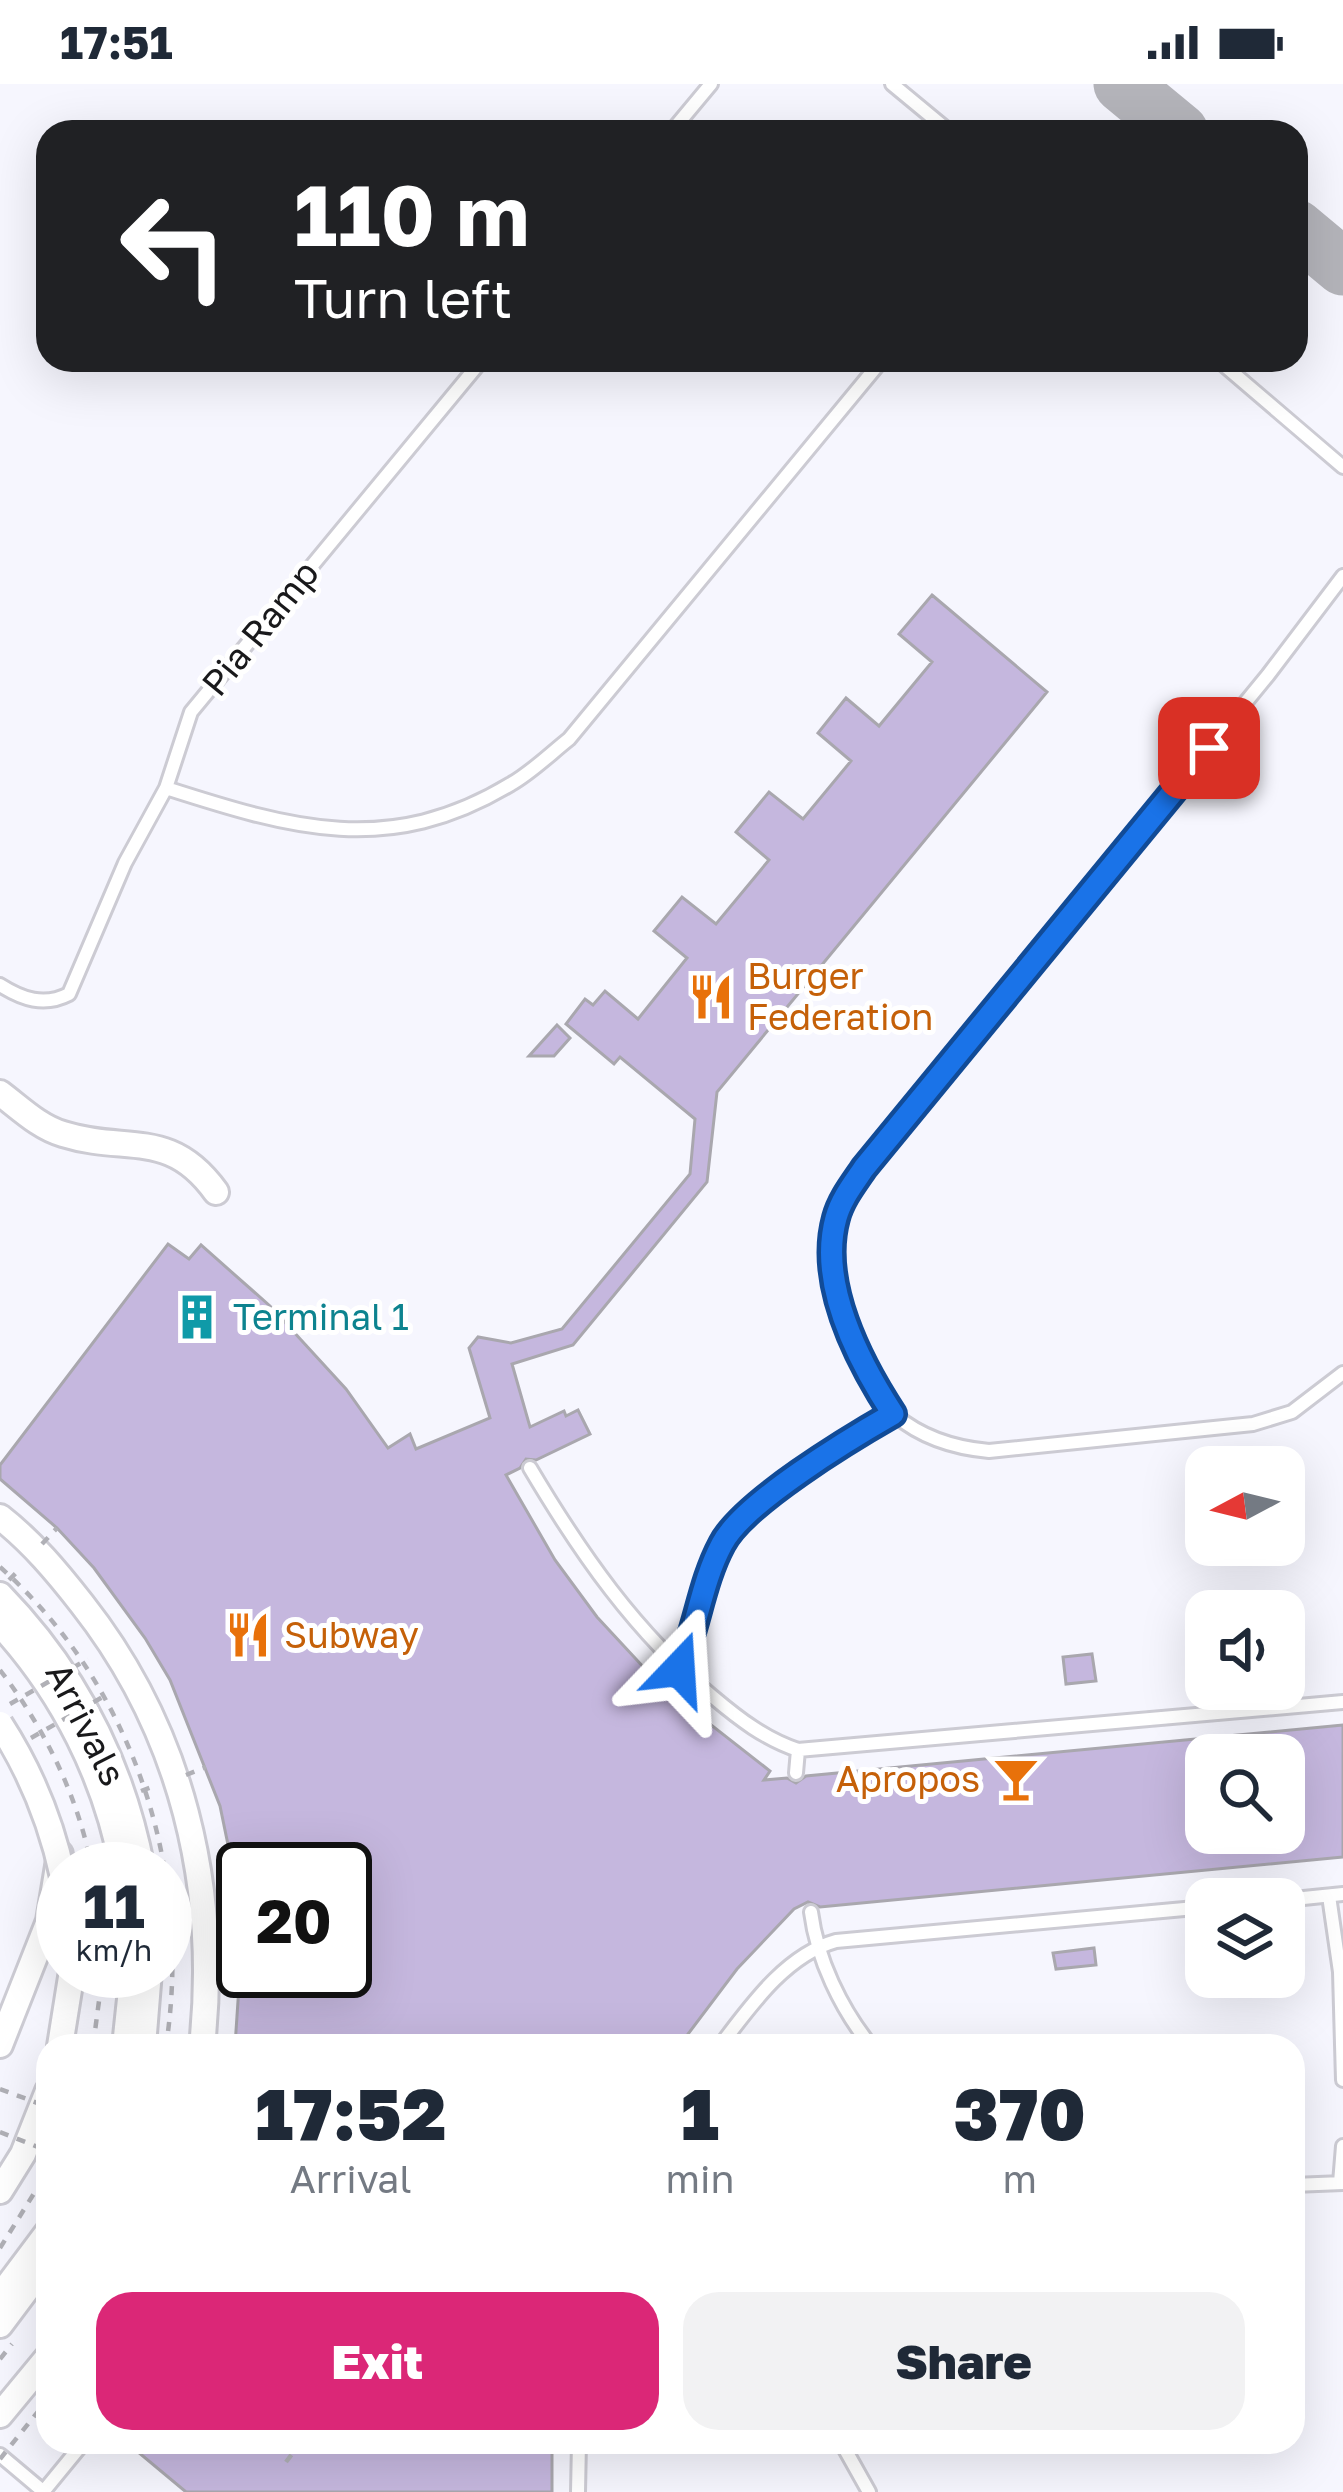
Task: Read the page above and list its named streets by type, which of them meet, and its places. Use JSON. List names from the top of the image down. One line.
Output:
{"streets":{"street":["Arrivals"],"lane":["Pia Ramp"]},"places":{"restaurant":["Burger Federation","Subway"],"building":["Terminal 1"],"bar":["Apropos"]},"north":"left","page":{"status":"17:51","turn":["110 m","Turn left"],"speed":"11 km/h","limit":"20","eta":["17:52","Arrival","1","min","370","m"],"buttons":["Exit","Share"]}}
